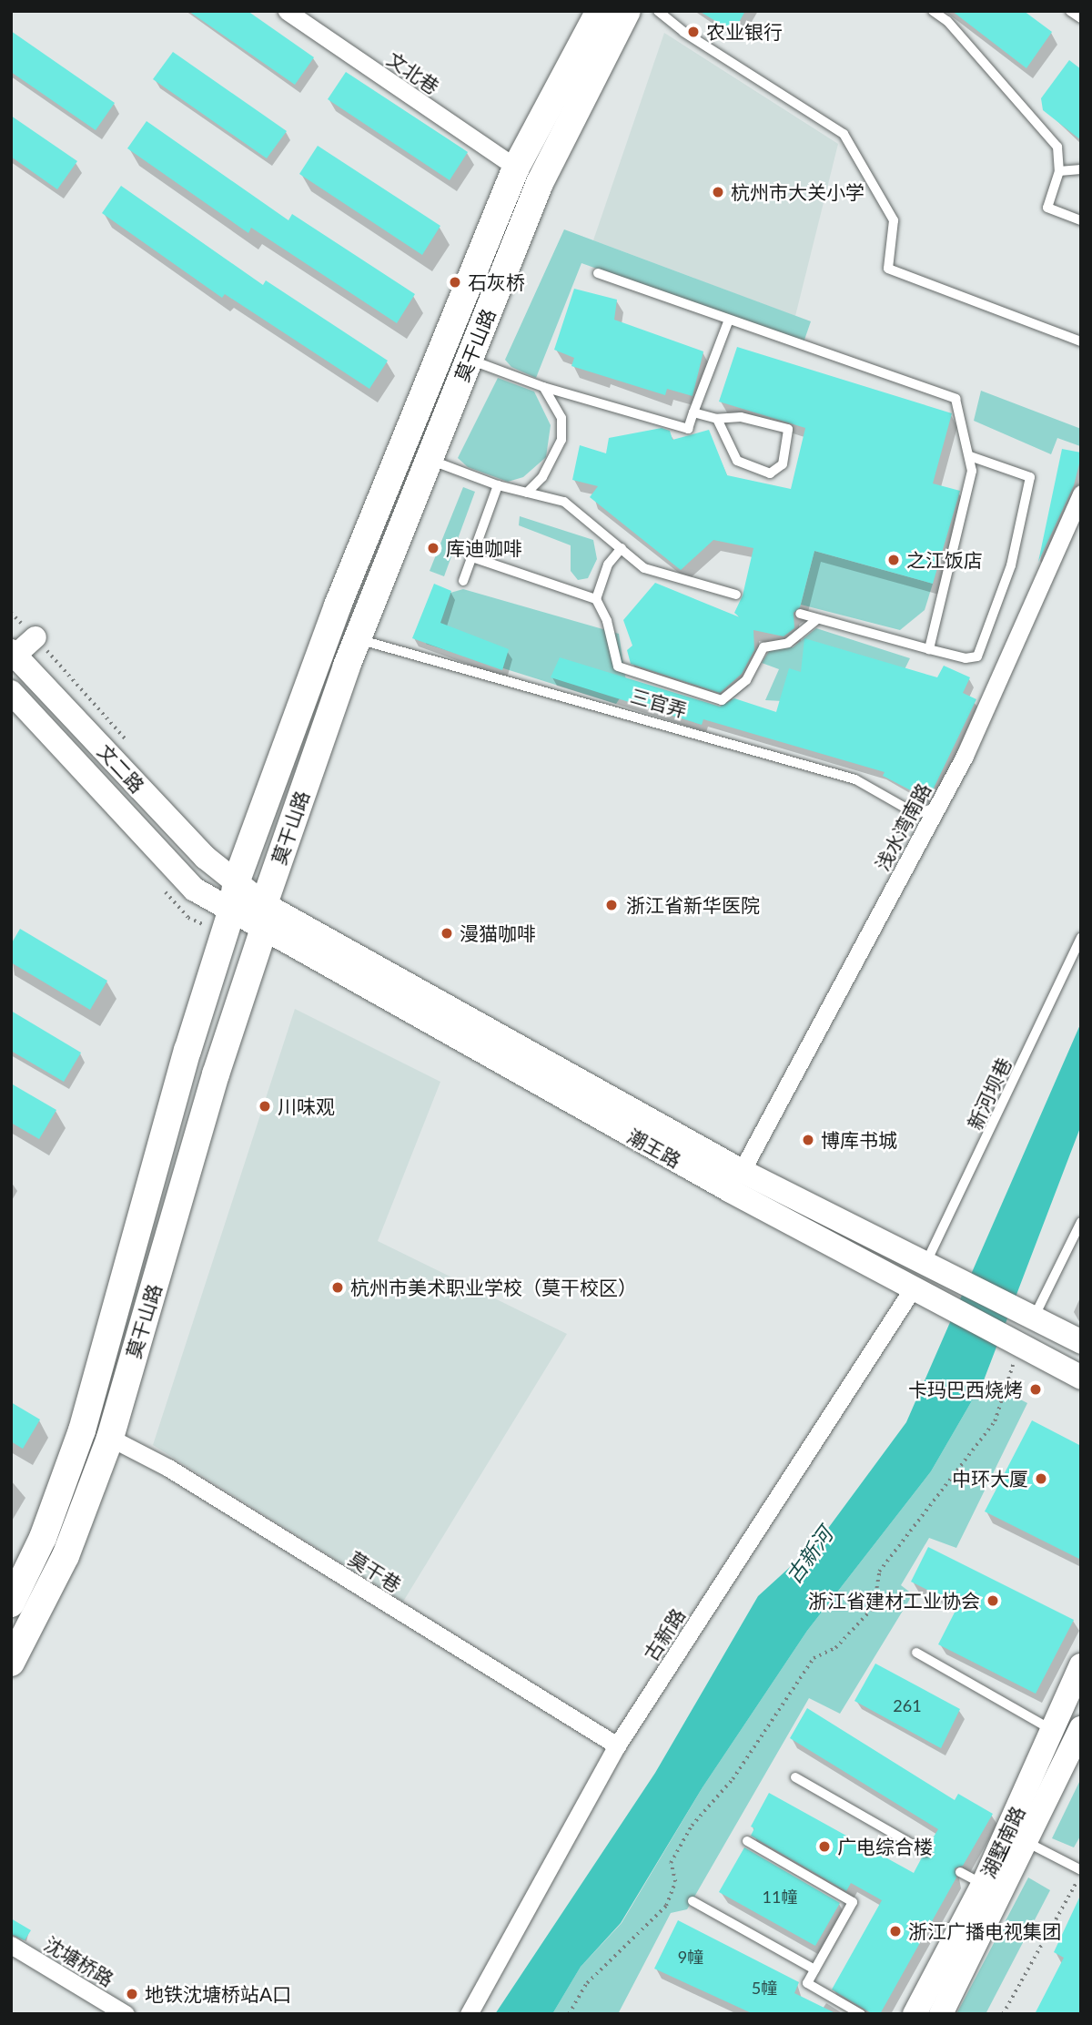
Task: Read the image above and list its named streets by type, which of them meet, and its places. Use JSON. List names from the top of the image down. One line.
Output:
{"streets":{"main road":["莫干山路","文二路","潮王路","湖墅南路"],"street":["文北巷","浅水湾南路","莫干巷","古新路","沈塘桥路"],"lane":["三官弄","新河坝巷"]},"crossings":[["文北巷","莫干山路"],["莫干山路","三官弄"],["莫干山路","文二路"],["莫干山路","潮王路"],["莫干山路","莫干巷"],["三官弄","浅水湾南路"],["文二路","潮王路"],["浅水湾南路","潮王路"],["新河坝巷","潮王路"],["潮王路","古新路"],["莫干巷","古新路"]],"water":["古新河"],"places":["农业银行","杭州市大关小学","石灰桥","库迪咖啡","之江饭店","浙江省新华医院","漫猫咖啡","川味观","博库书城","杭州市美术职业学校（莫干校区）","卡玛巴西烧烤","中环大厦","浙江省建材工业协会","广电综合楼","浙江广播电视集团","地铁沈塘桥站A口"],"house_numbers":["261","11幢","9幢","5幢"]}
